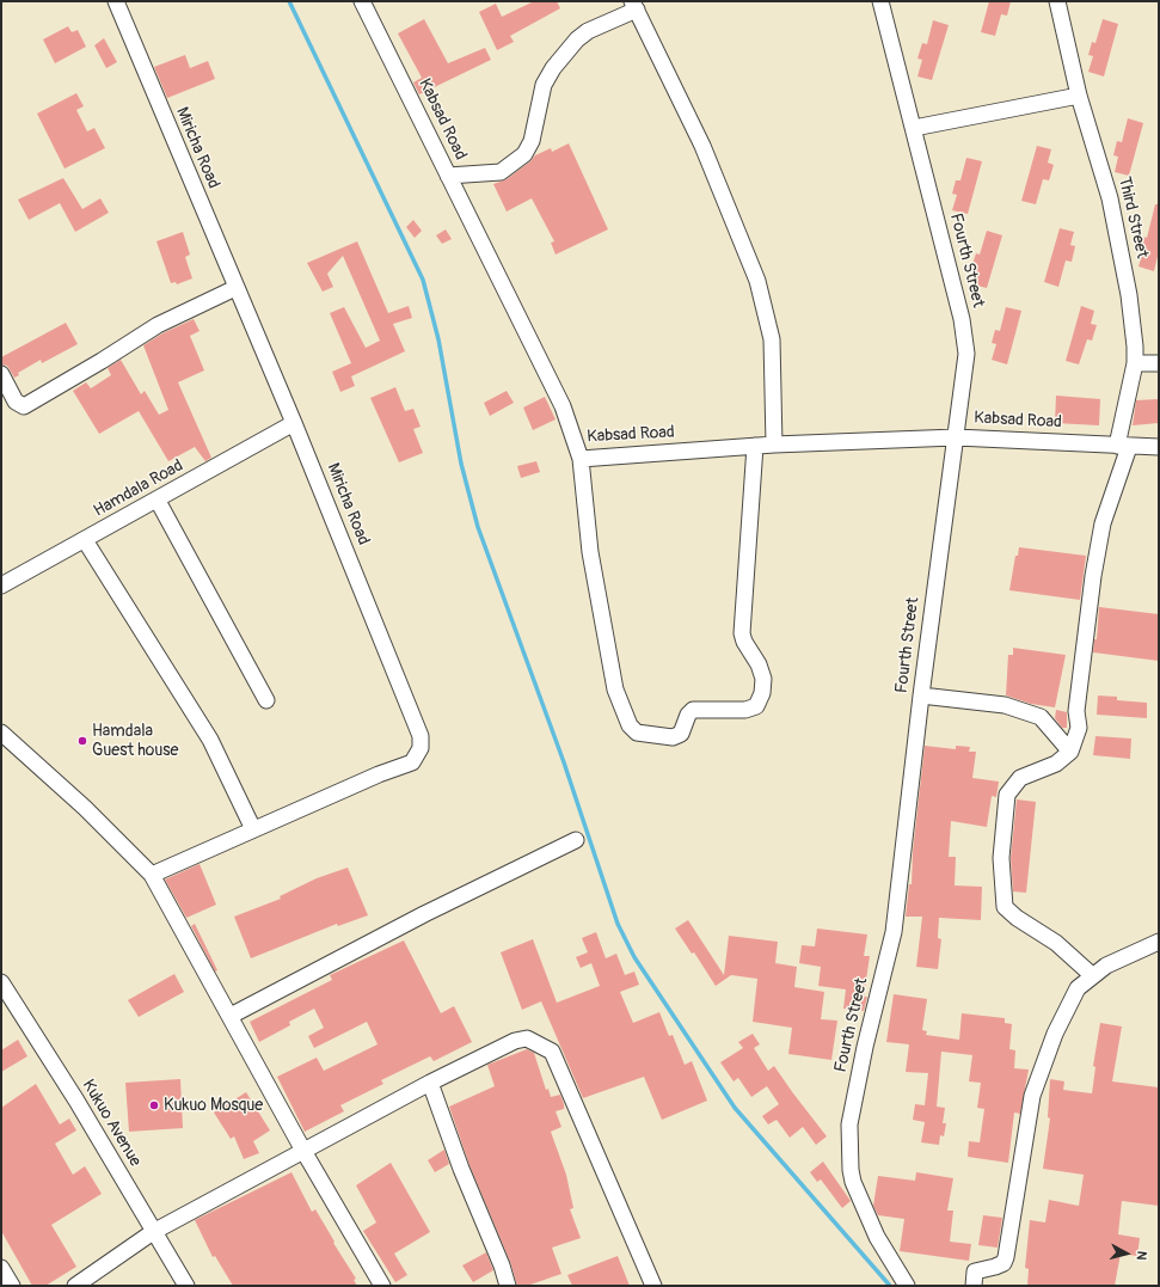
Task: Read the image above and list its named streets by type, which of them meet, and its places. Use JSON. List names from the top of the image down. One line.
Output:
{"streets":{"street":["Kabsad Road","Miricha Road","Third Street","Fourth Street","Hamdala Road","Kukuo Avenue"]},"crossings":[["Kabsad Road","Third Street"],["Kabsad Road","Fourth Street"],["Miricha Road","Hamdala Road"]],"places":["Hamdala Guest house","Kukuo Mosque"],"north":"right"}
